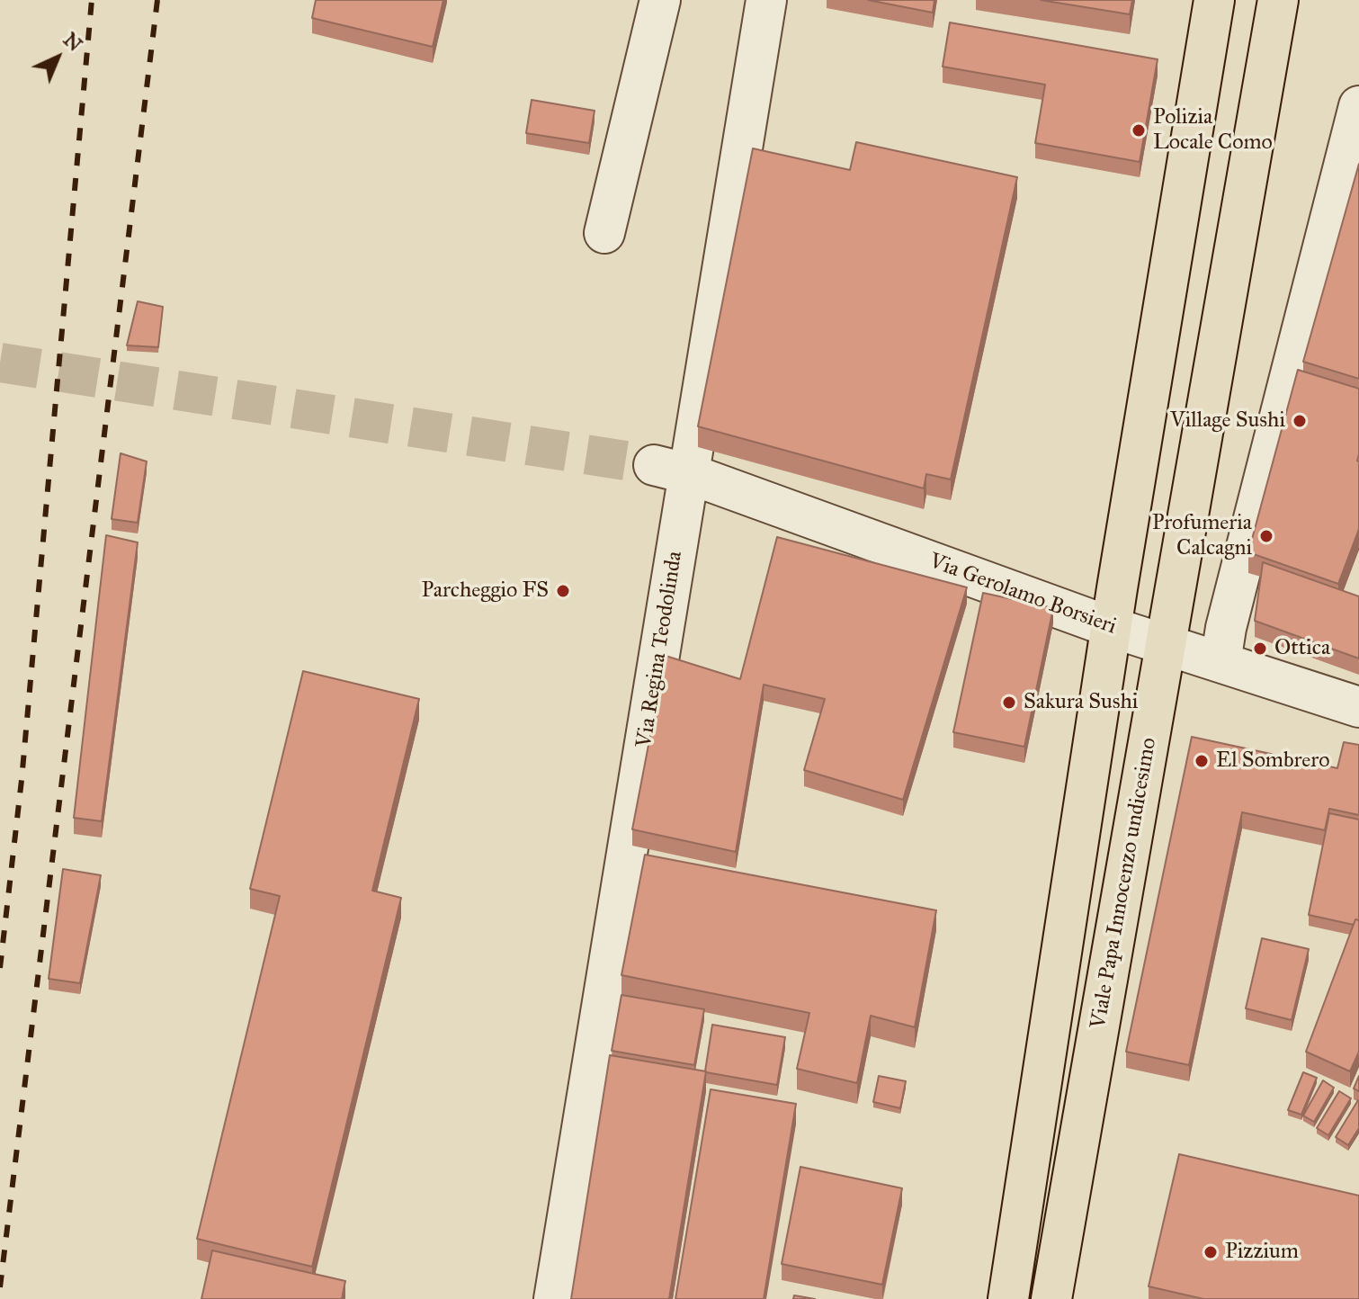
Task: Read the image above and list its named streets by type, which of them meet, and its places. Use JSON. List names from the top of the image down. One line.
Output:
{"streets":{"main road":["Viale Papa Innocenzo undicesimo"],"street":["Via Gerolamo Borsieri","Via Regina Teodolinda"]},"crossings":[["Via Gerolamo Borsieri","Via Regina Teodolinda"],["Via Gerolamo Borsieri","Viale Papa Innocenzo undicesimo"]],"places":["Polizia Locale Como","Village Sushi","Profumeria Calcagni","Parcheggio FS","Ottica","Sakura Sushi","El Sombrero","Pizzium"],"north":"top right"}
